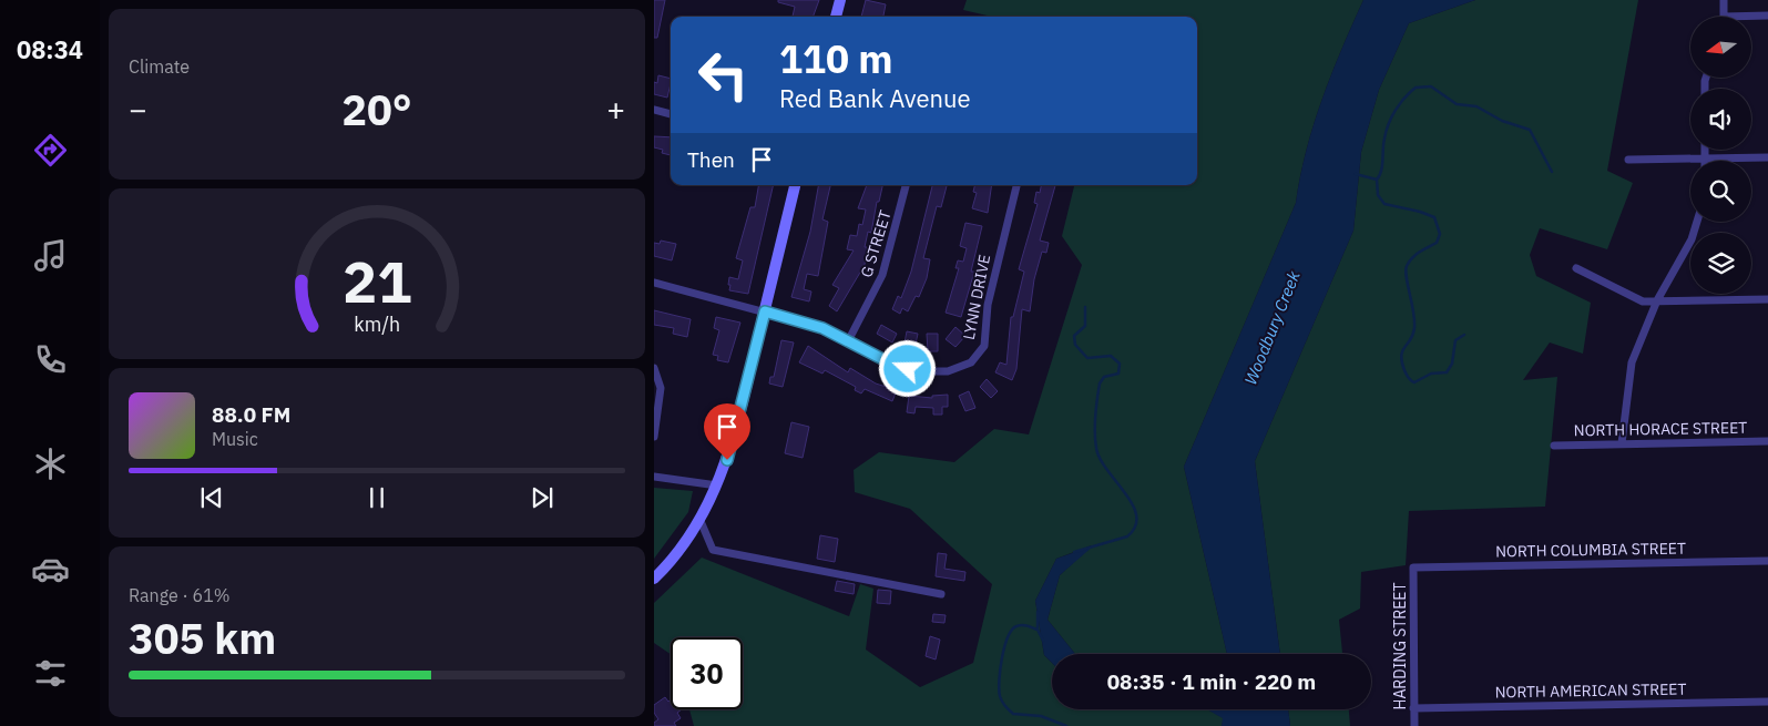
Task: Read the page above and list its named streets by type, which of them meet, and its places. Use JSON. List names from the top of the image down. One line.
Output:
{"streets":{"street":["G STREET","LYNN DRIVE","NORTH HORACE STREET","NORTH COLUMBIA STREET","HARDING STREET","NORTH AMERICAN STREET"]},"crossings":[["G STREET","LYNN DRIVE"],["NORTH COLUMBIA STREET","HARDING STREET"],["HARDING STREET","NORTH AMERICAN STREET"]],"water":["Woodbury Creek"],"north":"left","page":{"tabs":"08:34","tile":["Climate",["Range · 61%","305 km"]],"turn":["110 m","Red Bank Avenue"],"heat":["−","20°","+"],"then":"Then","song":["88.0 FM","Music"],"limit":"30","trip":"08:35 · 1 min · 220 m","gauge":["21","km/h"]}}
